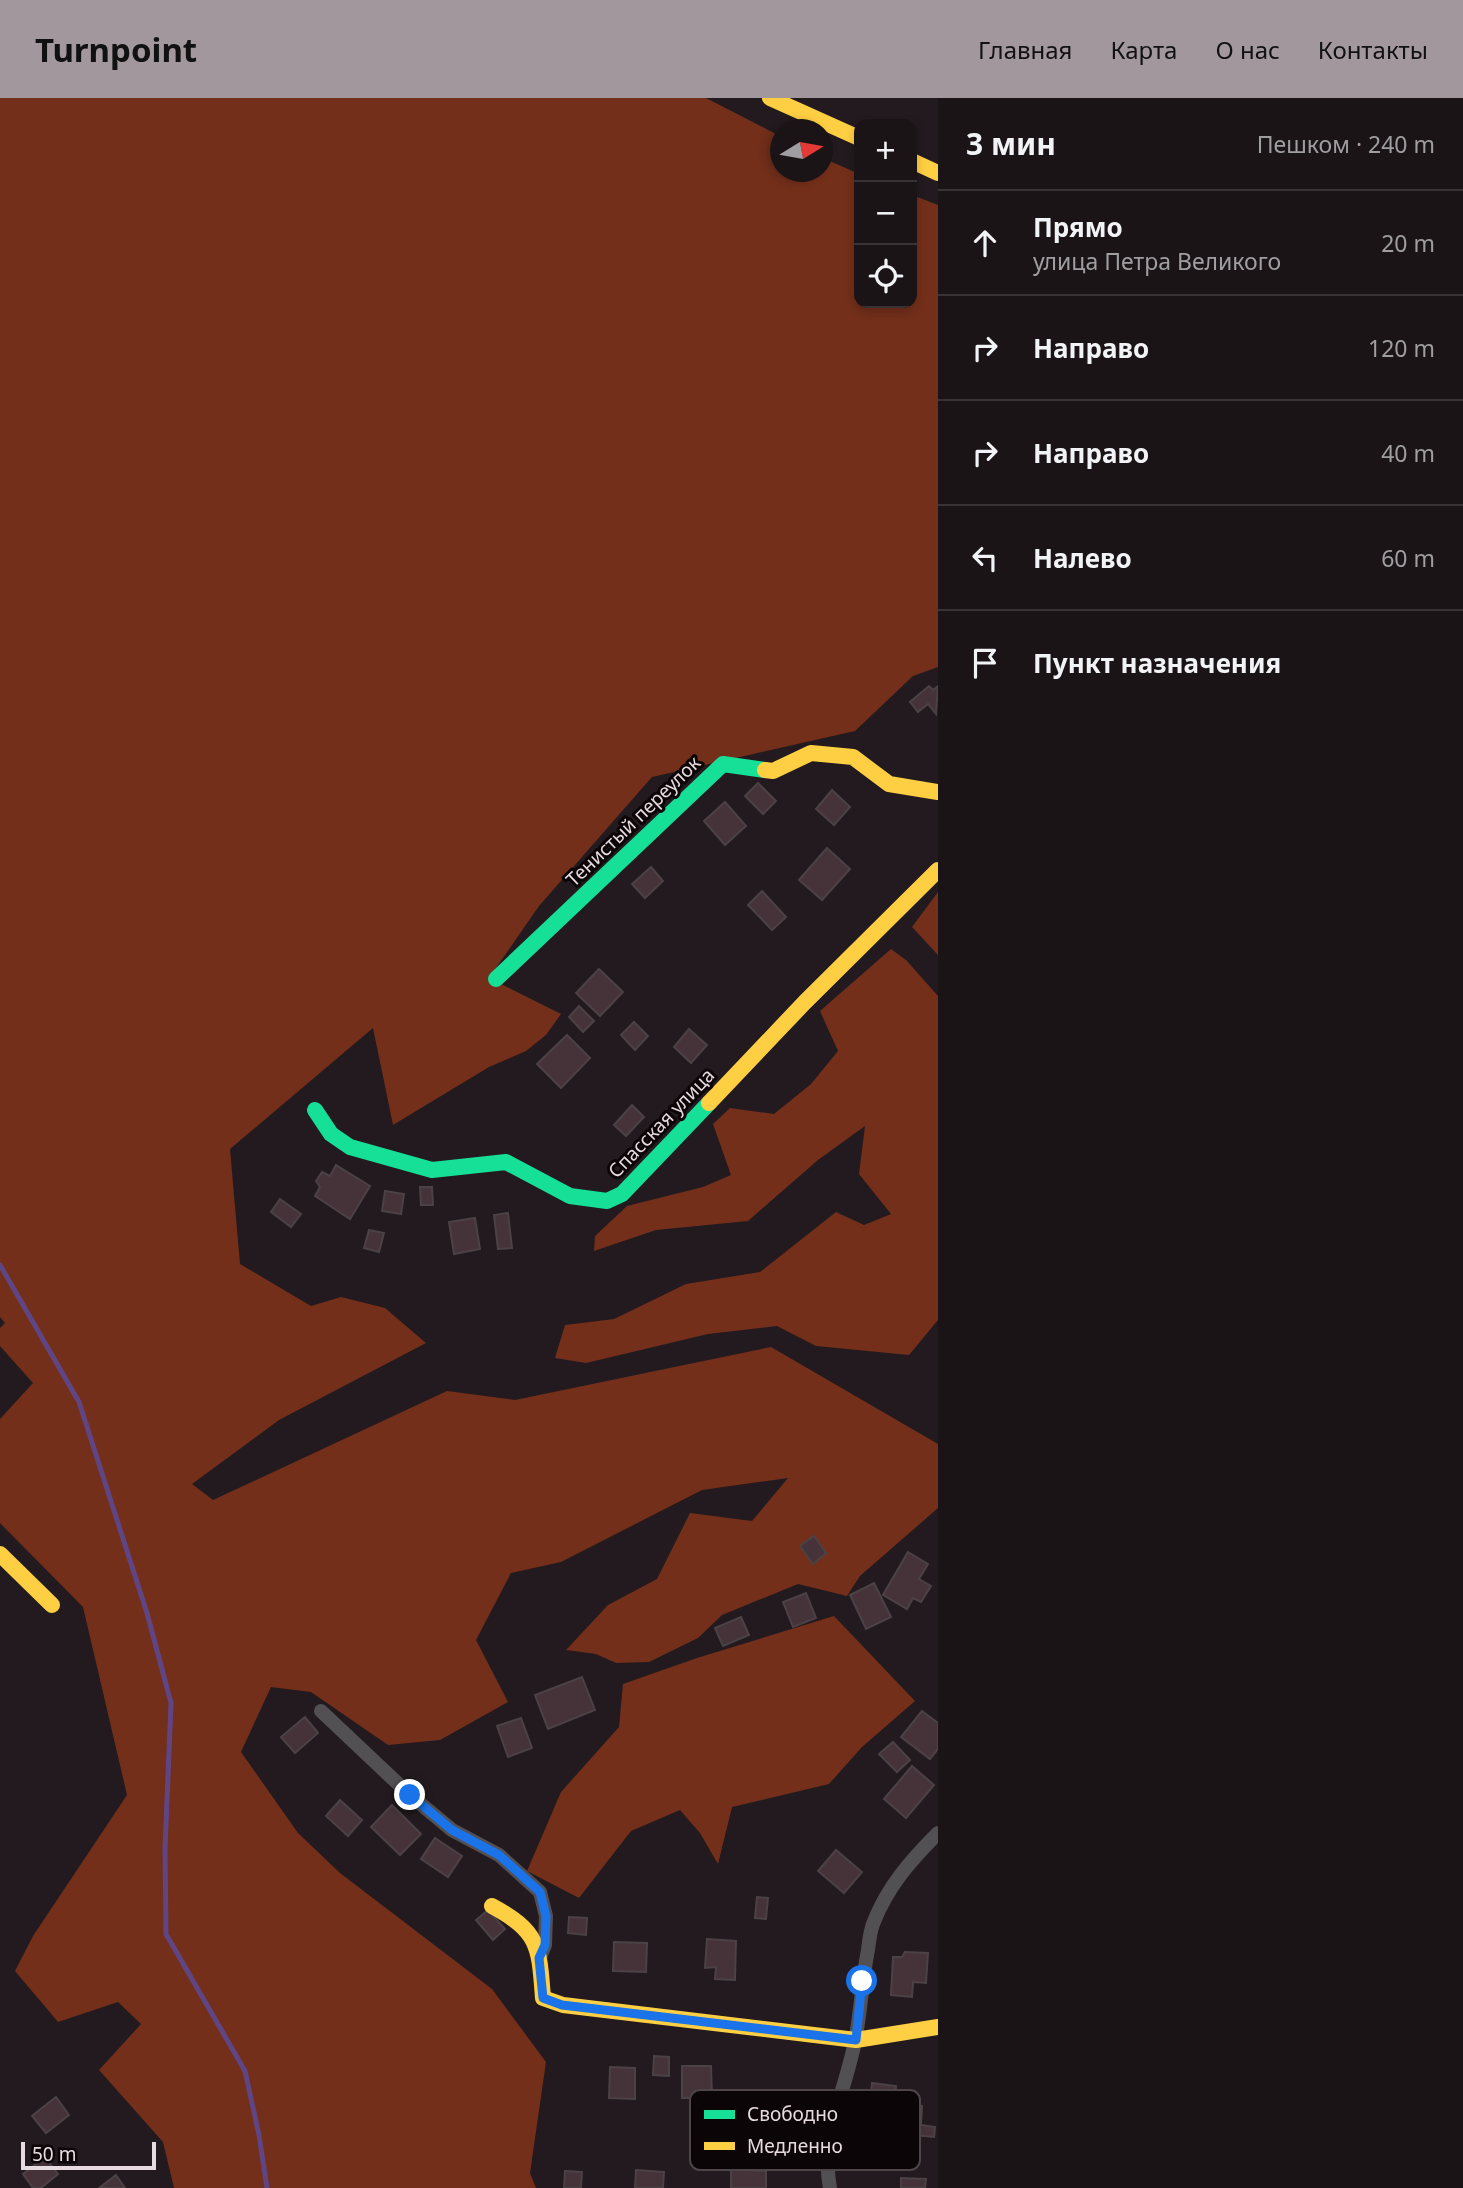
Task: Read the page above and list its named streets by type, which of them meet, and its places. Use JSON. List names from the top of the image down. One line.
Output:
{"streets":{"street":["Тенистый переулок","Спасская улица"]},"legend":["Свободно","Медленно"],"scale_bar":"50 m","north":"right","page":{"header":"Turnpoint","nav":["Главная","Карта","О нас","Контакты"],"heading":["3 мин","Пешком · 240 m"],"map_buttons":["+","−"],"list":[["Прямо","улица Петра Великого","20 m"],["Направо","120 m"],["Направо","40 m"],["Налево","60 m"],"Пункт назначения"],"scale":"50 m"}}
